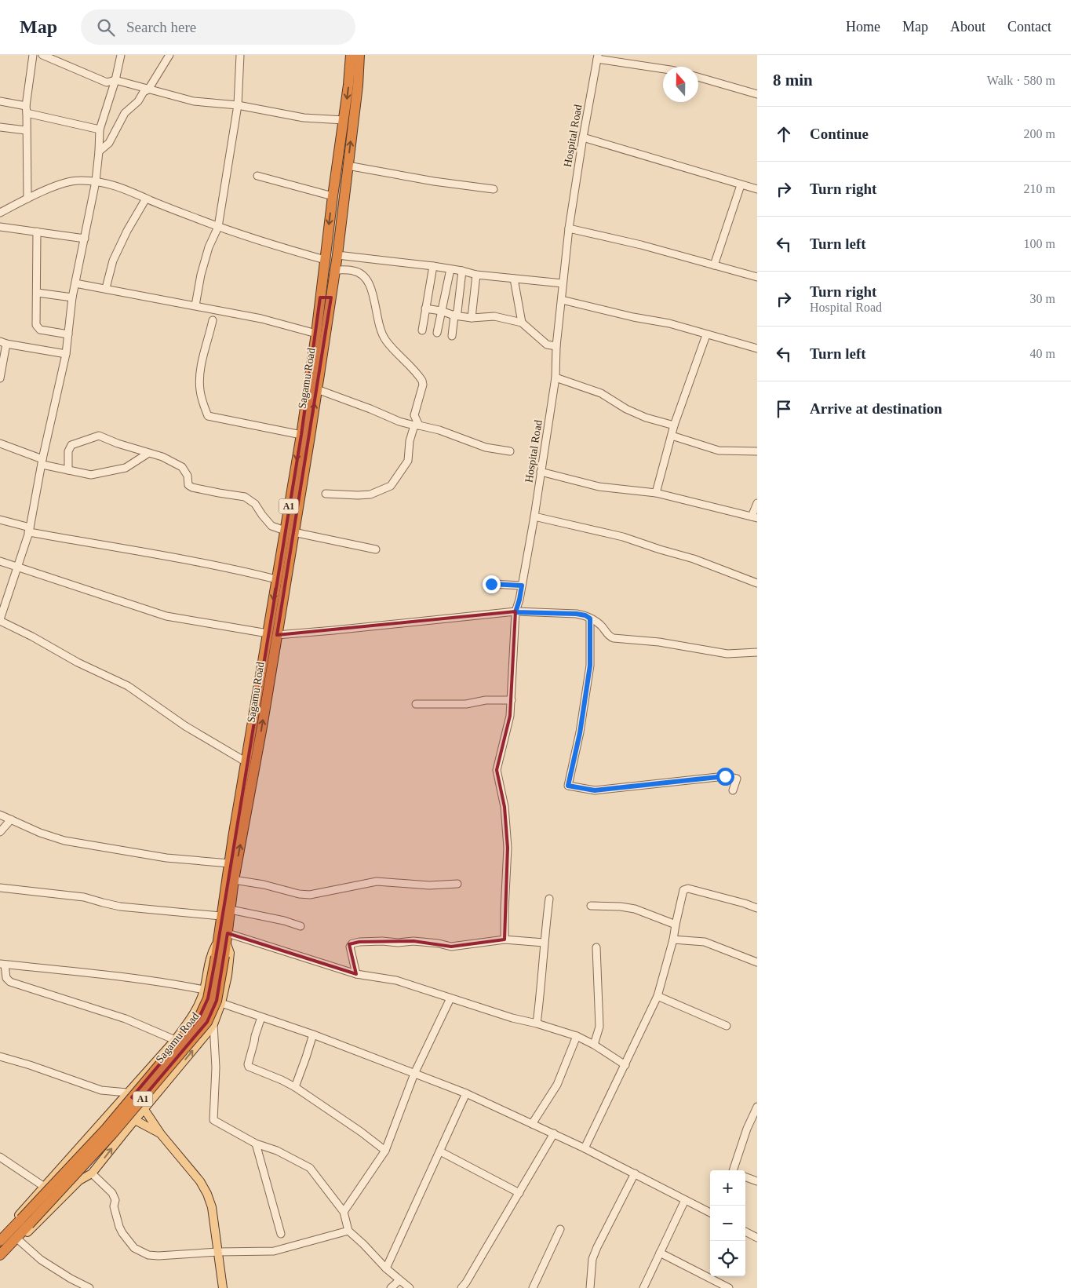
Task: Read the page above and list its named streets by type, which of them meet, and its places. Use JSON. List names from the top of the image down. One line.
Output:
{"streets":{"highway":["Sagamu Road","A1"],"street":["Hospital Road"]},"north":"top","page":{"header":"Map","search":"Search here","nav":["Home","Map","About","Contact"],"heading":["8 min","Walk · 580 m"],"list":[["Continue","200 m"],["Turn right","210 m"],["Turn left","100 m"],["Turn right","Hospital Road","30 m"],["Turn left","40 m"],"Arrive at destination"],"map_buttons":["+","−"]}}
